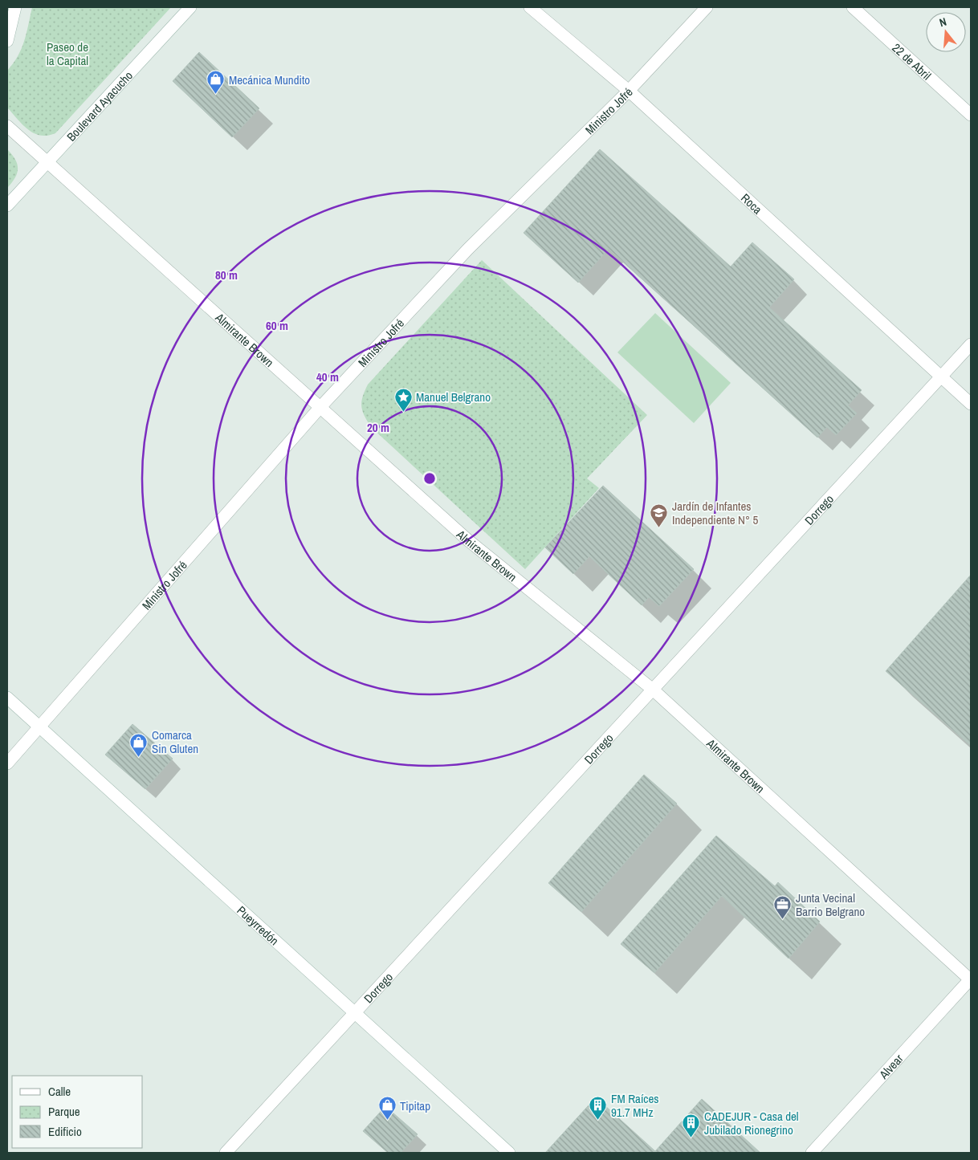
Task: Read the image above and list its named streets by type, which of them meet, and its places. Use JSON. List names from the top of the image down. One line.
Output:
{"streets":{"street":["22 de Abril","Boulevard Ayacucho","Ministro Jofré","Roca","Almirante Brown","Dorrego","Pueyrredón","Alvear"]},"crossings":[["Boulevard Ayacucho","Almirante Brown"],["Ministro Jofré","Roca"],["Ministro Jofré","Almirante Brown"],["Ministro Jofré","Pueyrredón"],["Roca","Dorrego"],["Almirante Brown","Dorrego"],["Almirante Brown","Alvear"],["Dorrego","Pueyrredón"]],"parks":["Paseo de la Capital"],"places":{"shop":["Mecánica Mundito","Comarca Sin Gluten","Tipitap"],"place":["Manuel Belgrano"],"school or university":["Jardín de Infantes Independiente N° 5"],"office":["Junta Vecinal Barrio Belgrano"],"building":["FM Raíces 91.7 MHz","CADEJUR - Casa del Jubilado Rionegrino"]},"legend":["Calle","Parque","Edificio"],"north":"top","rings":["80 m","60 m","40 m","20 m"]}
